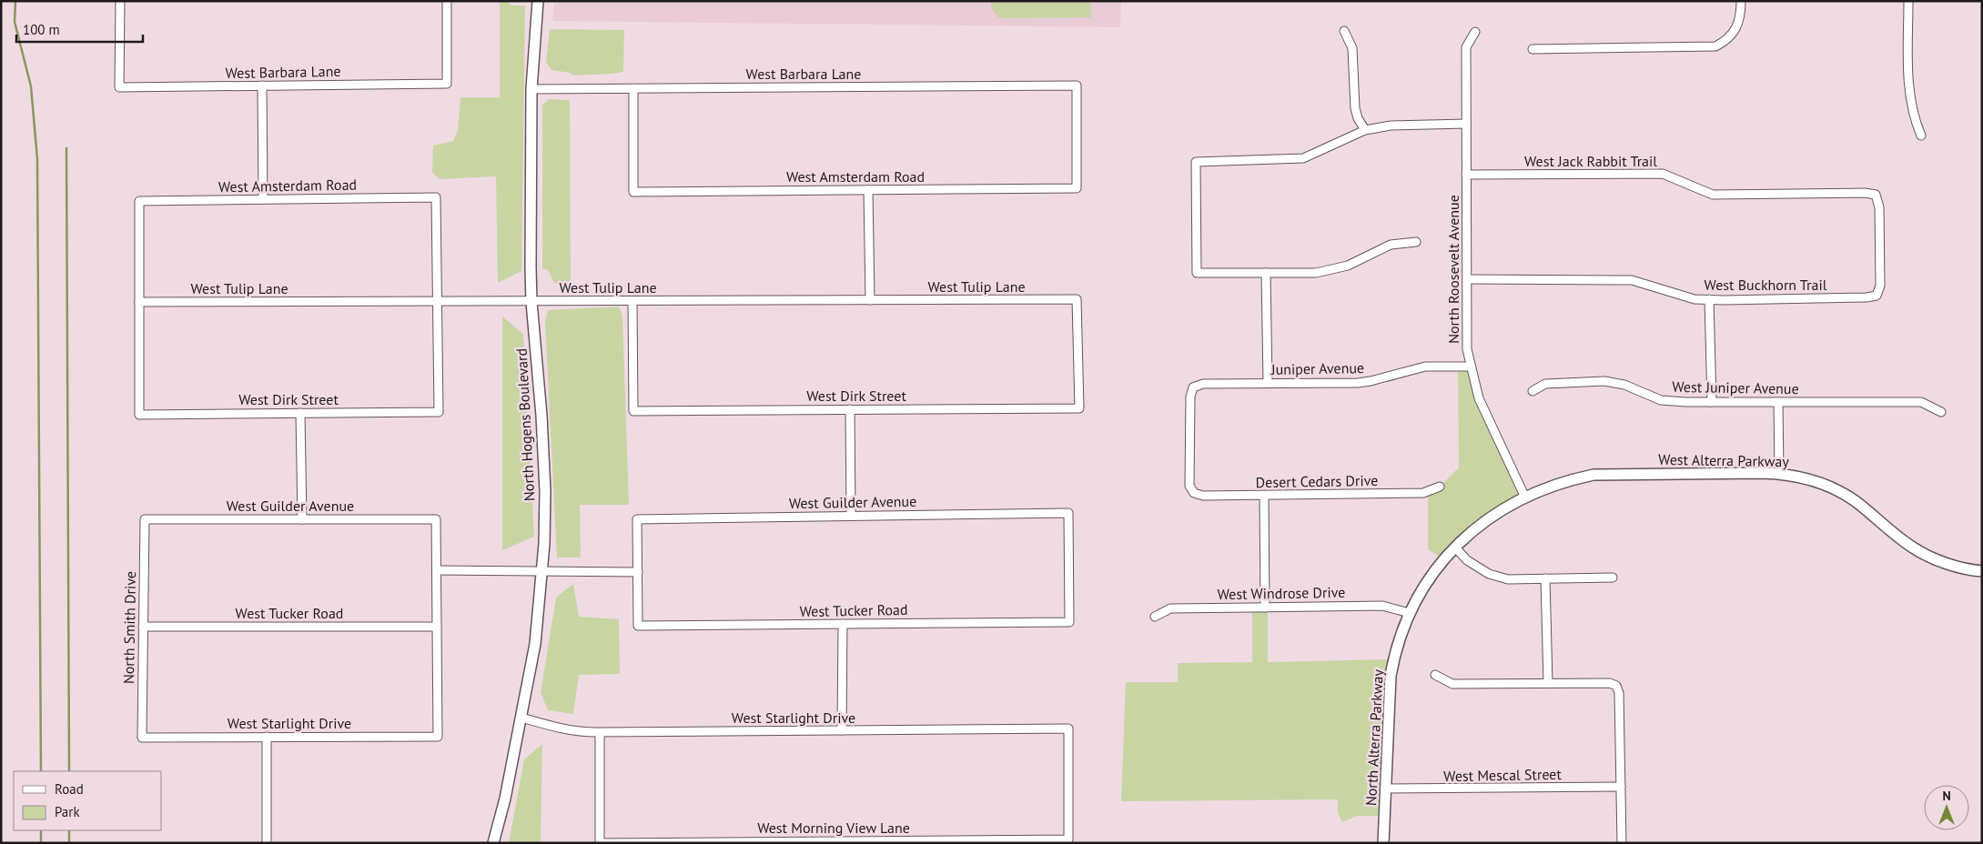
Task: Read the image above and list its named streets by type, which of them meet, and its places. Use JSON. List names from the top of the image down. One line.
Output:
{"streets":{"street":["West Barbara Lane","West Jack Rabbit Trail","West Amsterdam Road","North Roosevelt Avenue","West Buckhorn Trail","West Tulip Lane","Juniper Avenue","West Juniper Avenue","West Dirk Street","North Hogens Boulevard","West Alterra Parkway","Desert Cedars Drive","West Guilder Avenue","West Windrose Drive","West Tucker Road","North Smith Drive","West Starlight Drive","North Alterra Parkway","West Mescal Street","West Morning View Lane"]},"crossings":[["West Barbara Lane","West Amsterdam Road"],["West Barbara Lane","North Hogens Boulevard"],["West Jack Rabbit Trail","North Roosevelt Avenue"],["West Jack Rabbit Trail","West Buckhorn Trail"],["West Amsterdam Road","West Tulip Lane"],["West Amsterdam Road","West Dirk Street"],["North Roosevelt Avenue","West Buckhorn Trail"],["North Roosevelt Avenue","Juniper Avenue"],["North Roosevelt Avenue","West Alterra Parkway"],["North Roosevelt Avenue","North Alterra Parkway"],["West Tulip Lane","West Dirk Street"],["West Tulip Lane","North Hogens Boulevard"],["Juniper Avenue","Desert Cedars Drive"],["North Hogens Boulevard","West Starlight Drive"],["West Alterra Parkway","North Alterra Parkway"],["West Guilder Avenue","West Tucker Road"],["West Guilder Avenue","North Smith Drive"],["West Windrose Drive","North Alterra Parkway"],["West Tucker Road","North Smith Drive"],["West Tucker Road","West Starlight Drive"],["North Smith Drive","West Starlight Drive"],["West Starlight Drive","West Morning View Lane"],["North Alterra Parkway","West Mescal Street"]],"legend":["Road","Park"],"scale_bar":"100 m","north":"top"}
